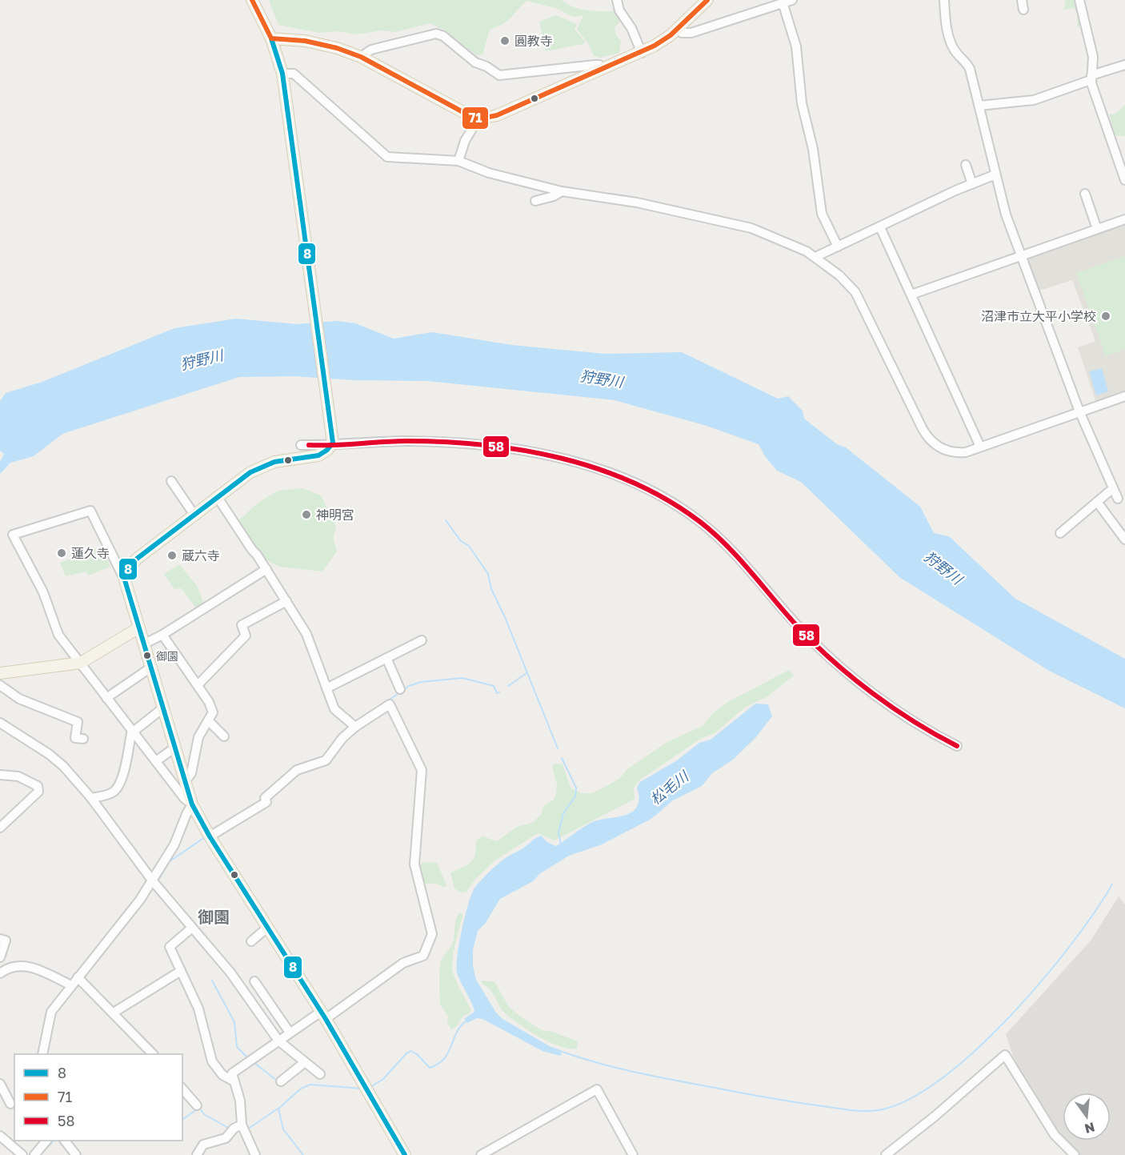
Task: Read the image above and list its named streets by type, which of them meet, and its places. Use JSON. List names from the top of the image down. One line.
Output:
{"districts":["御園"],"water":["狩野川","松毛川"],"places":["圓教寺","沼津市立大平小学校","神明宮","蓮久寺","蔵六寺","御園"],"lines":["transit line 71","transit line 8","transit line 58"],"legend":["8","71","58"],"north":"bottom"}
